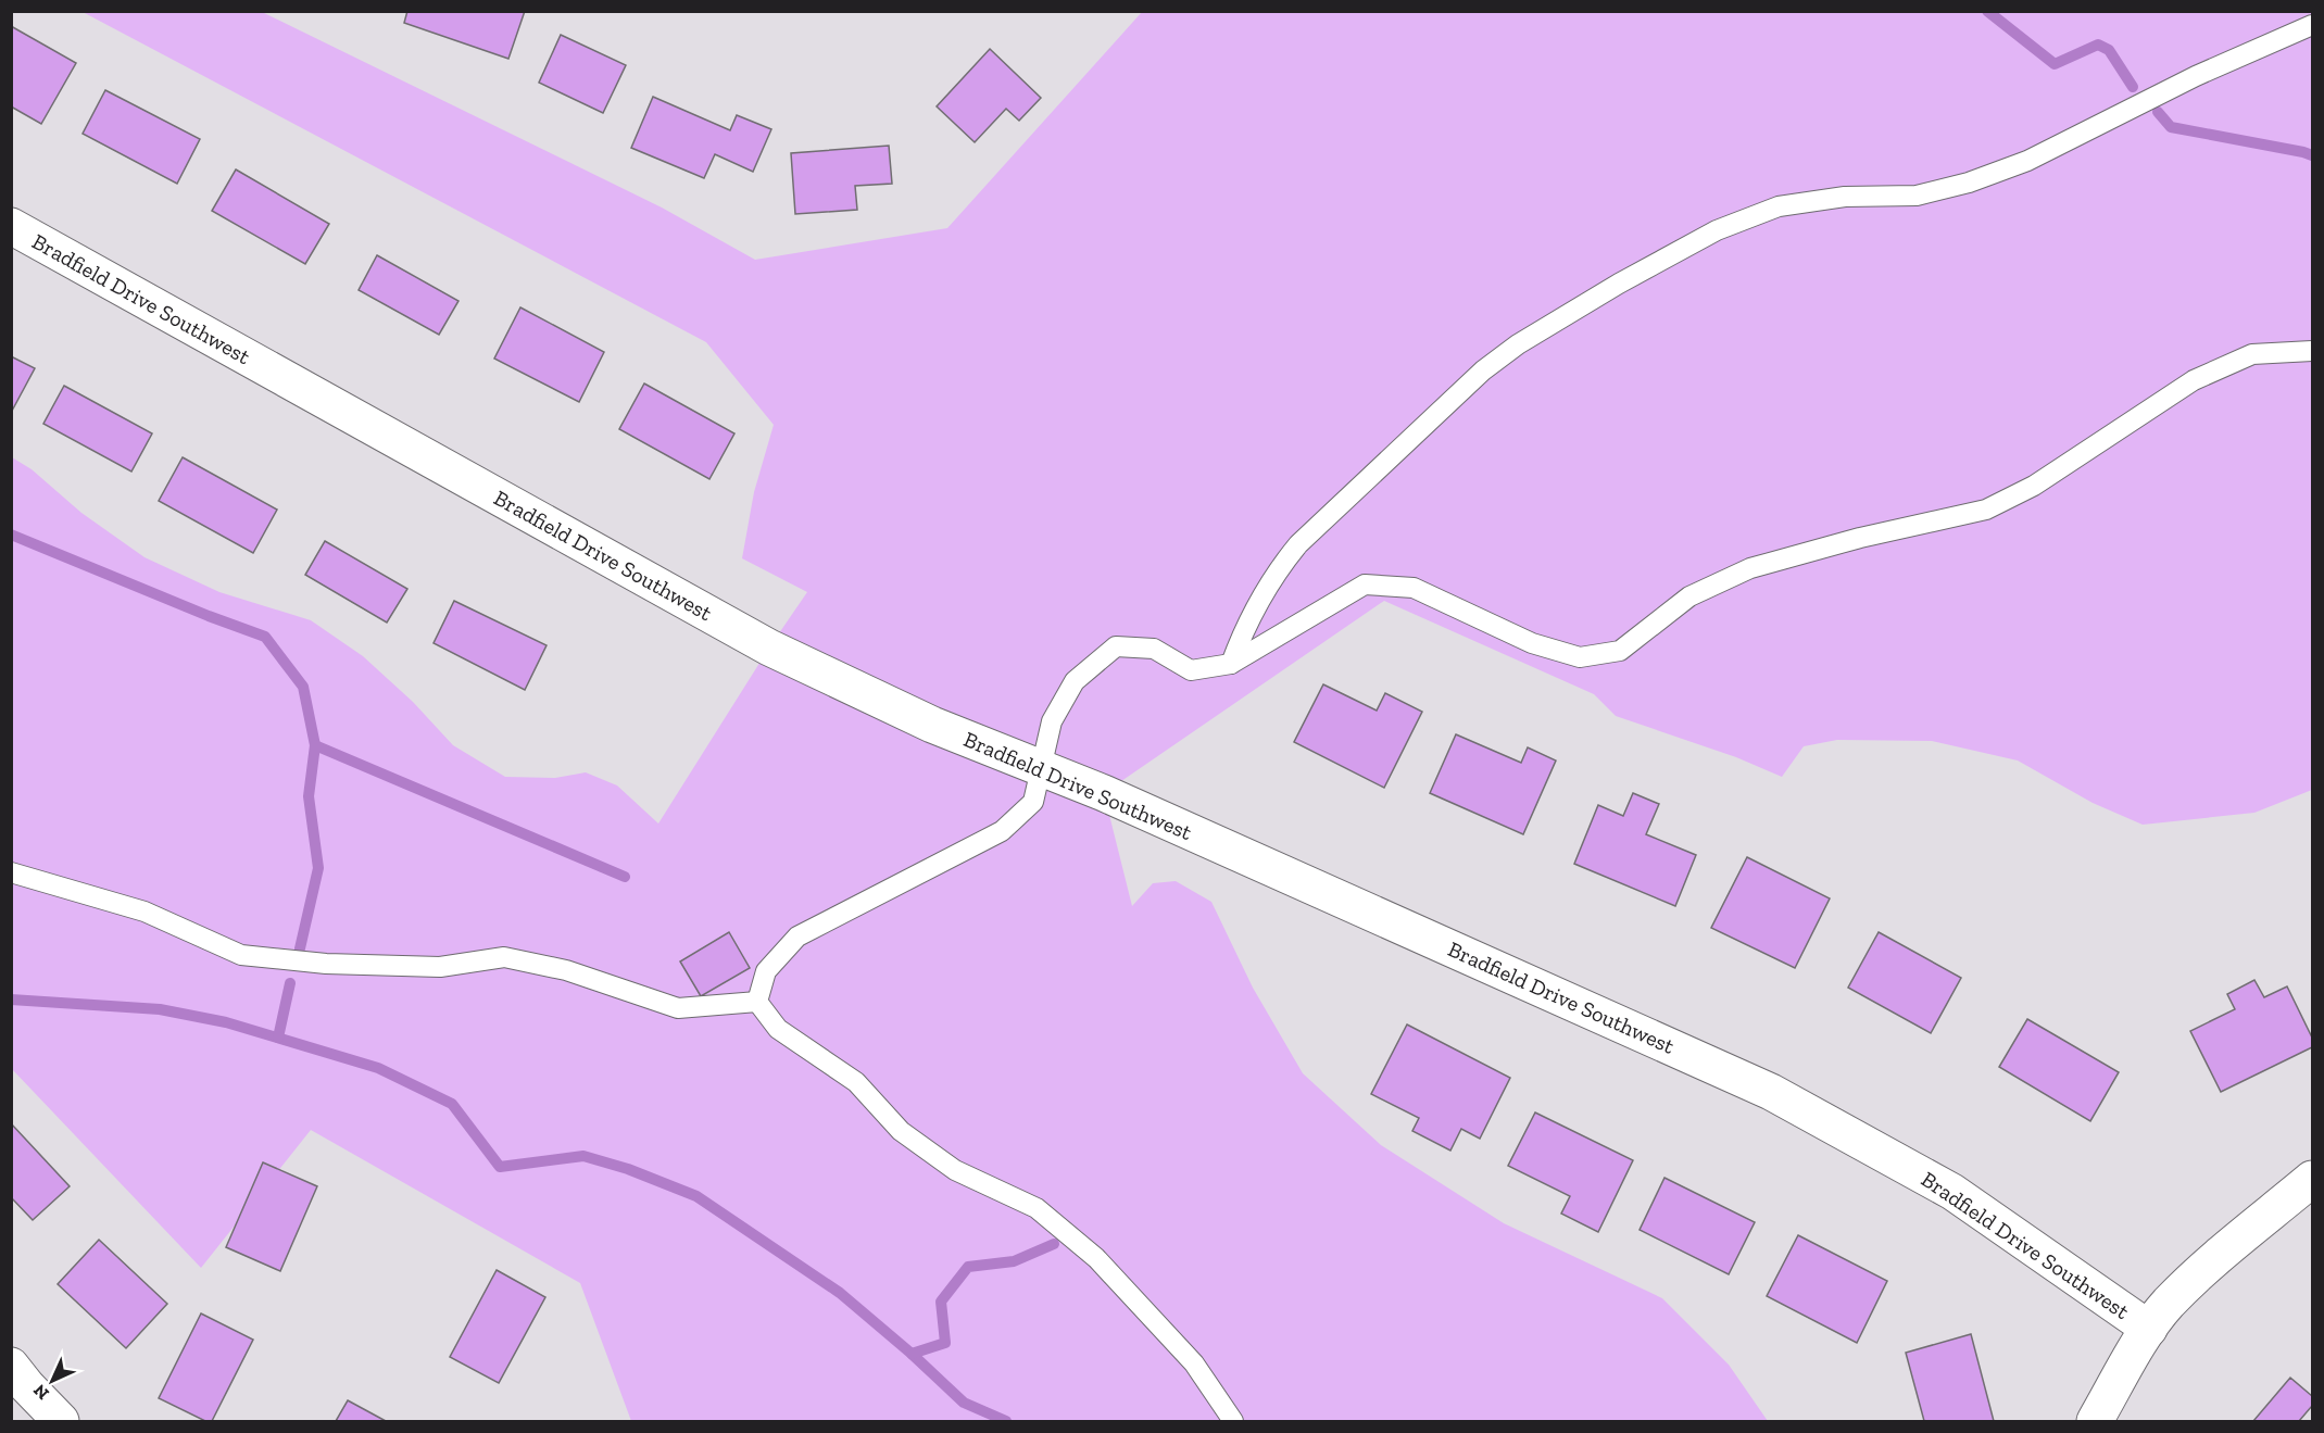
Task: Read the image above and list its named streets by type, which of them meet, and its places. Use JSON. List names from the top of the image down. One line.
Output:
{"streets":{"street":["Bradfield Drive Southwest"]},"north":"bottom left"}
